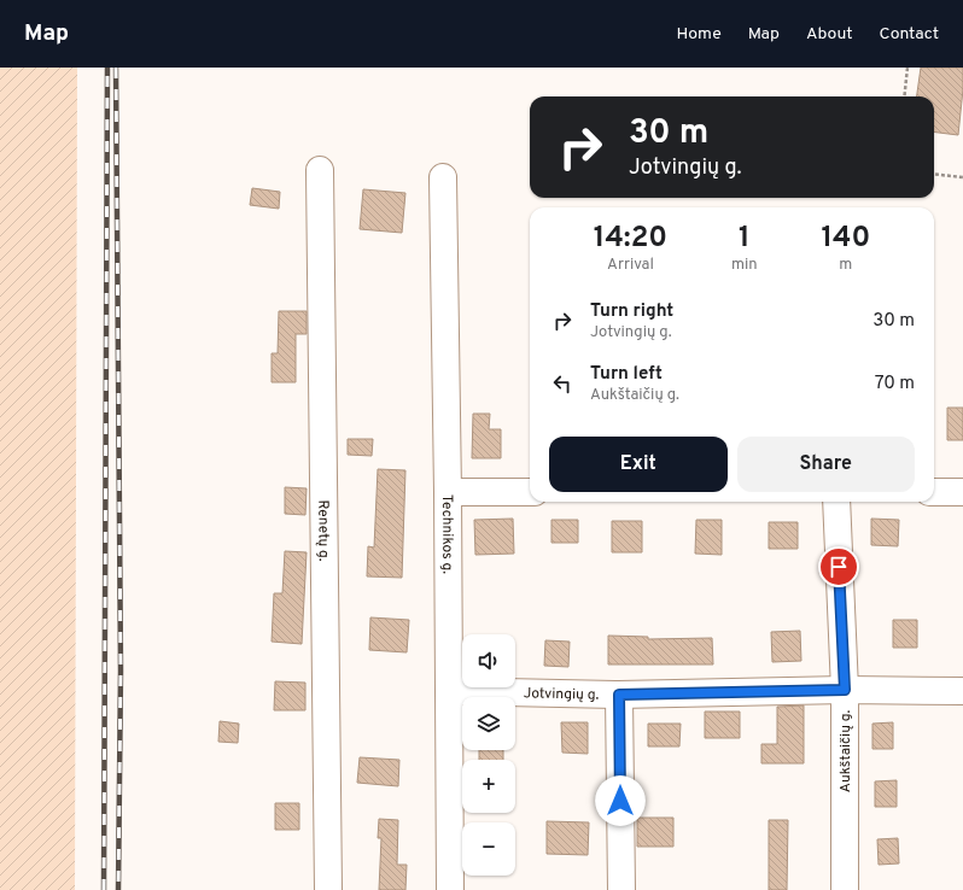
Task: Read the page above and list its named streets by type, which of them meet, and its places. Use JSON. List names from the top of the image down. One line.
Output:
{"streets":{"street":["Renetų g.","Technikos g.","Jotvingių g.","Aukštaičių g."]},"crossings":[["Technikos g.","Jotvingių g."],["Jotvingių g.","Aukštaičių g."]],"page":{"header":"Map","nav":["Home","Map","About","Contact"],"turn":["30 m","Jotvingių g."],"eta":["14:20","Arrival","1","min","140","m"],"list":[{"name":"Turn right","note":"Jotvingių g.","value":"30 m"},{"name":"Turn left","note":"Aukštaičių g.","value":"70 m"}],"buttons":["Exit","Share"],"map_buttons":["+","−"]}}
